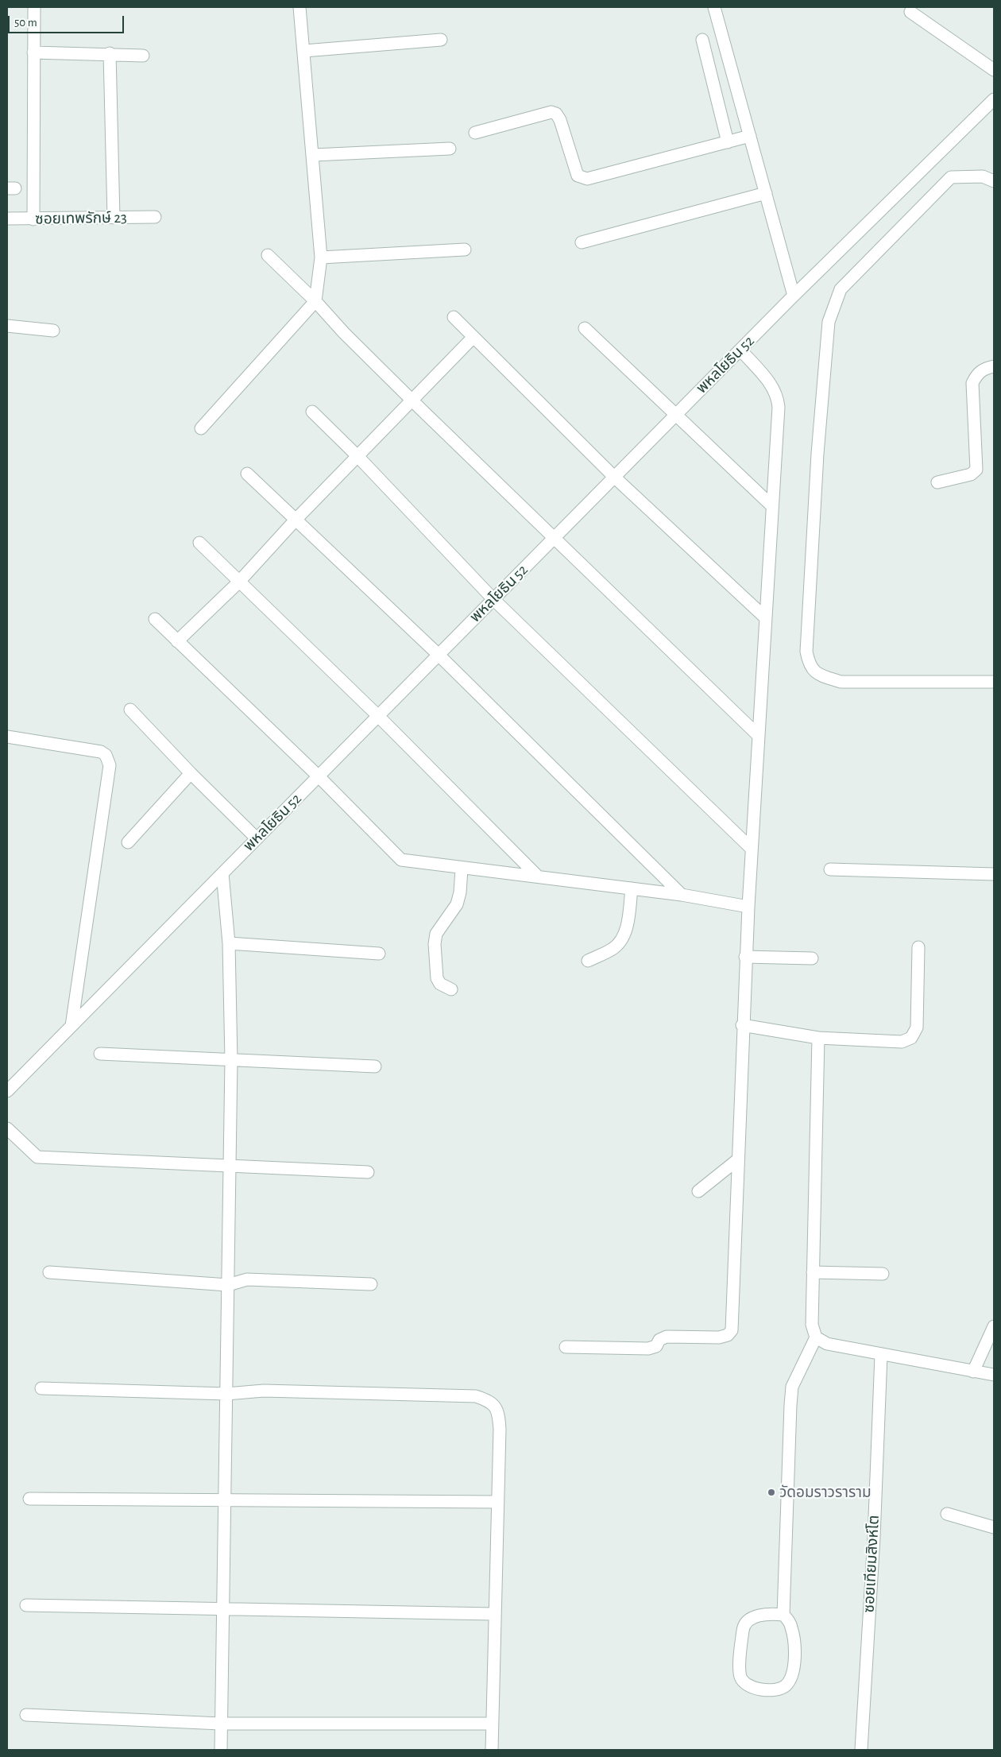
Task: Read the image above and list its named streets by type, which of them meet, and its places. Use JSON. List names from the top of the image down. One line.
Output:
{"streets":{"street":["ซอยเทพรักษ์ 23","พหลโยธิน 52","ซอยเทียมสิงห์โต"]},"places":["วัดอมราวราราม"],"scale_bar":"50 m"}
